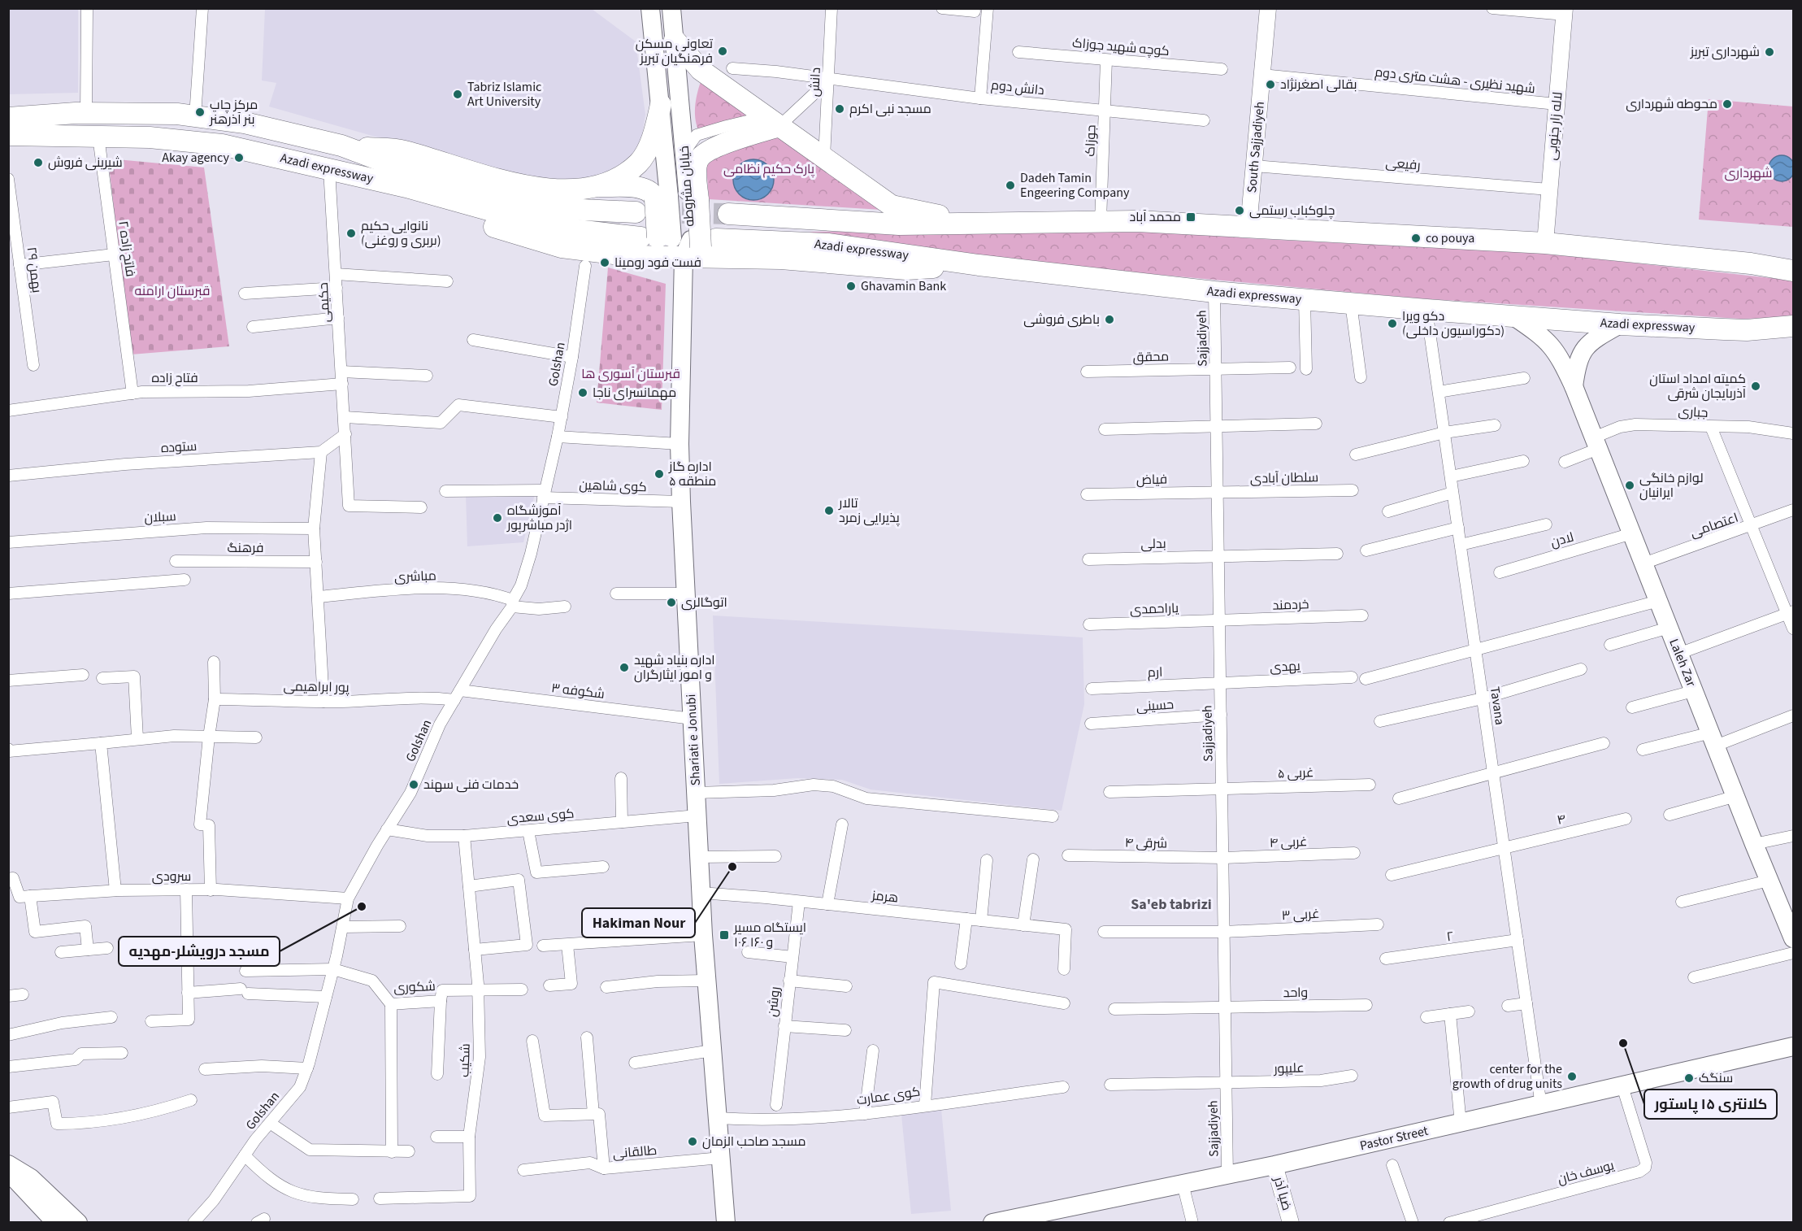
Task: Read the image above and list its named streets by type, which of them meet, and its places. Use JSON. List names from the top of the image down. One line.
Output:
{"streets":{"highway":["Azadi expressway"],"main road":["خیابان مشروطه","Laleh Zar","Shariati e Jonubi","Pastor Street"],"street":["کوچه شهید جوزاک","شهید نظیری - هشت متری دوم","دانش","دانش دوم","لاله زار جنوبی","جوزاک","South Sajjadiyeh","رفیعی","فاتح زاده ۲","۲۹ بهمن","حکیمی","Sajjadiyeh","محقق","Golshan","فتاح زاده","جباری","ستوده","سلطان آبادی","فیاض","کوی شاهین","سبلان","اعتصامی","لادن","بدلی","فرهنگ","مباشری","خردمند","یاراحمدی","یهدی","ارم","پور ابراهیمی","شکوفه ۳","حسینی","Tavana","۵ غربی","کوی سعدی","۴","۴ غربی","۴ شرقی","سرودی","هرمز","۳ غربی","۲","شکوری","واحد","روشن","شکیب","علیپور","کوی عمارت","طالقانی","یوسف خان","ضیا آذر"]},"crossings":[["کوچه شهید جوزاک","جوزاک"],["شهید نظیری - هشت متری دوم","لاله زار جنوبی"],["شهید نظیری - هشت متری دوم","South Sajjadiyeh"],["دانش","دانش دوم"],["دانش دوم","جوزاک"],["لاله زار جنوبی","رفیعی"],["لاله زار جنوبی","Azadi expressway"],["جوزاک","Azadi expressway"],["South Sajjadiyeh","رفیعی"],["South Sajjadiyeh","Azadi expressway"],["Azadi expressway","خیابان مشروطه"],["Azadi expressway","فاتح زاده ۲"],["Azadi expressway","حکیمی"],["Azadi expressway","Sajjadiyeh"],["Azadi expressway","Laleh Zar"],["Azadi expressway","Tavana"],["Azadi expressway","Shariati e Jonubi"],["خیابان مشروطه","Shariati e Jonubi"],["فاتح زاده ۲","فتاح زاده"],["حکیمی","فتاح زاده"],["Sajjadiyeh","محقق"],["Sajjadiyeh","سلطان آبادی"],["Sajjadiyeh","فیاض"],["Sajjadiyeh","بدلی"],["Sajjadiyeh","خردمند"],["Sajjadiyeh","یاراحمدی"],["Sajjadiyeh","یهدی"],["Sajjadiyeh","ارم"],["Sajjadiyeh","حسینی"],["Sajjadiyeh","۵ غربی"],["Sajjadiyeh","۴ غربی"],["Sajjadiyeh","۴ شرقی"],["Sajjadiyeh","۳ غربی"],["Sajjadiyeh","واحد"],["Sajjadiyeh","علیپور"],["Sajjadiyeh","Pastor Street"],["Golshan","کوی شاهین"],["Golshan","مباشری"],["Golshan","پور ابراهیمی"],["Golshan","شکوفه ۳"],["Golshan","کوی سعدی"],["Golshan","سرودی"],["Golshan","شکوری"],["جباری","Laleh Zar"],["سلطان آبادی","فیاض"],["کوی شاهین","Shariati e Jonubi"],["اعتصامی","Laleh Zar"],["لادن","Laleh Zar"],["خردمند","یاراحمدی"],["یهدی","ارم"],["پور ابراهیمی","شکوفه ۳"],["شکوفه ۳","Shariati e Jonubi"],["Tavana","۴"],["Tavana","۲"],["Tavana","Pastor Street"],["Shariati e Jonubi","کوی سعدی"],["Shariati e Jonubi","هرمز"],["Shariati e Jonubi","کوی عمارت"],["Shariati e Jonubi","طالقانی"],["کوی سعدی","شکیب"],["۴ غربی","۴ شرقی"],["هرمز","روشن"],["شکوری","شکیب"],["Pastor Street","یوسف خان"],["Pastor Street","ضیا آذر"]],"districts":["Sa'eb tabrizi"],"parks":["پارک حکیم نظامی","شهرداری","قبرستان ارامنه","قبرستان آسوری ها"],"places":{"other":["تعاونی مسکن فرهنگیان تبریز","شهرداری تبریز","بقالی اصغرنژاد","Tabriz Islamic Art University","محوطه شهرداری","مسجد نبی اکرم","مرکز چاپ بنر آذرهنر","Akay agency","شیرینی فروش","Dadeh Tamin Engeering Company","چلوکباب رستمی","نانوایی حکیم (بربری و روغنی)","co pouya","فست فود رومینا","Ghavamin Bank","باطری فروشی","دکو ویرا (دکوراسیون داخلی)","کمیته امداد استان آذربایجان شرقی","مهمانسرای ناجا","اداره گاز منطقه ۵","لوازم خانگی ایرانیان","تالار پذیرایی زمرد","آموزشگاه اژدر مباشرپور","اتوگالری","اداره بنیاد شهید و امور ایثارگران","خدمات فنی سهند","Hakiman Nour","مسجد درویشلر-مهدیه","کلانتری ۱۵ پاستور","center for the growth of drug units","سنگک","مسجد صاحب الزمان"],"transit":["محمد آباد","ایستگاه مسیر ۱۰۶ و ۱۶۰"]}}
